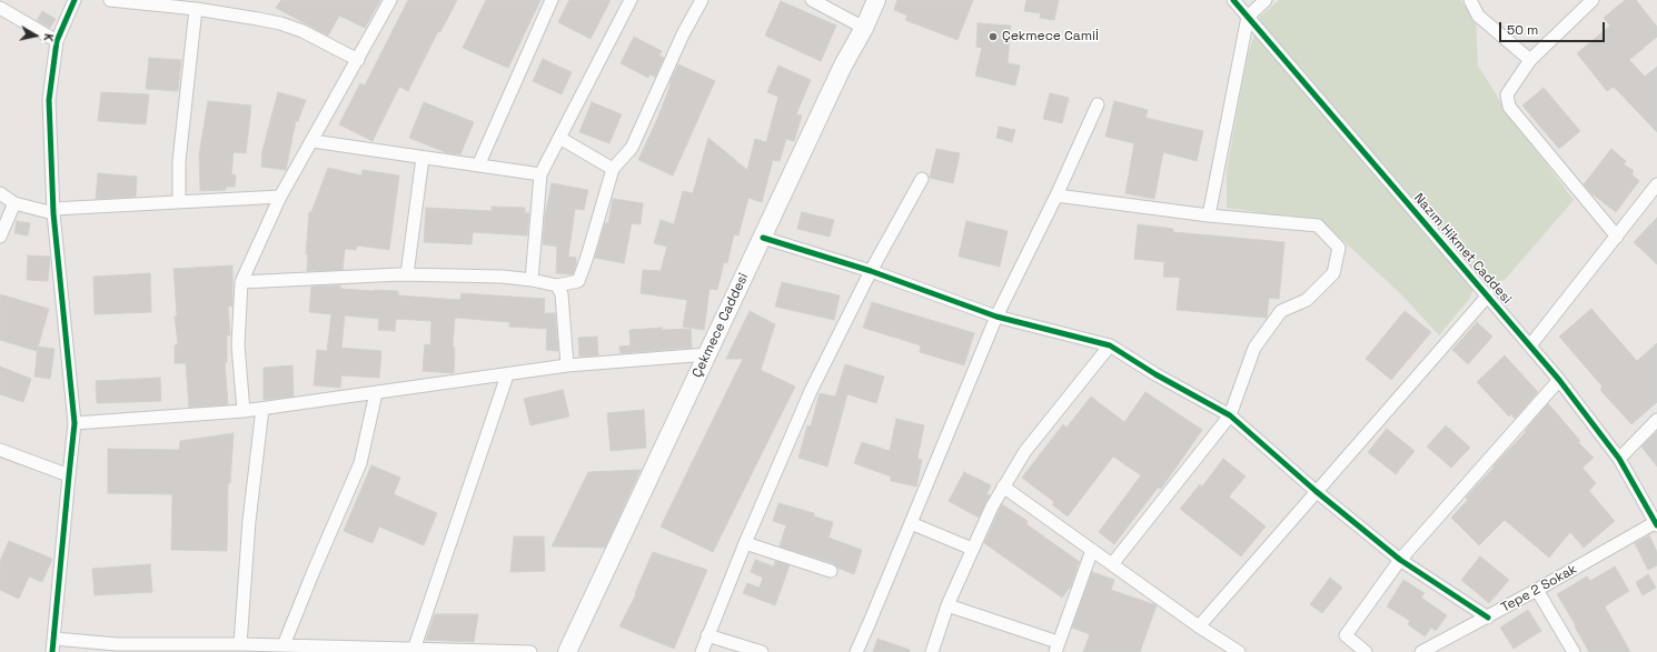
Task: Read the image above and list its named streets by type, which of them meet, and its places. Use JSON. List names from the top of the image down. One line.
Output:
{"streets":{"main road":["Çekmece Caddesi"],"street":["Nazım Hikmet Caddesi","Tepe 2 Sokak"]},"crossings":[["Nazım Hikmet Caddesi","Tepe 2 Sokak"]],"places":["Çekmece Camiİ"],"scale_bar":"50 m","north":"right"}
